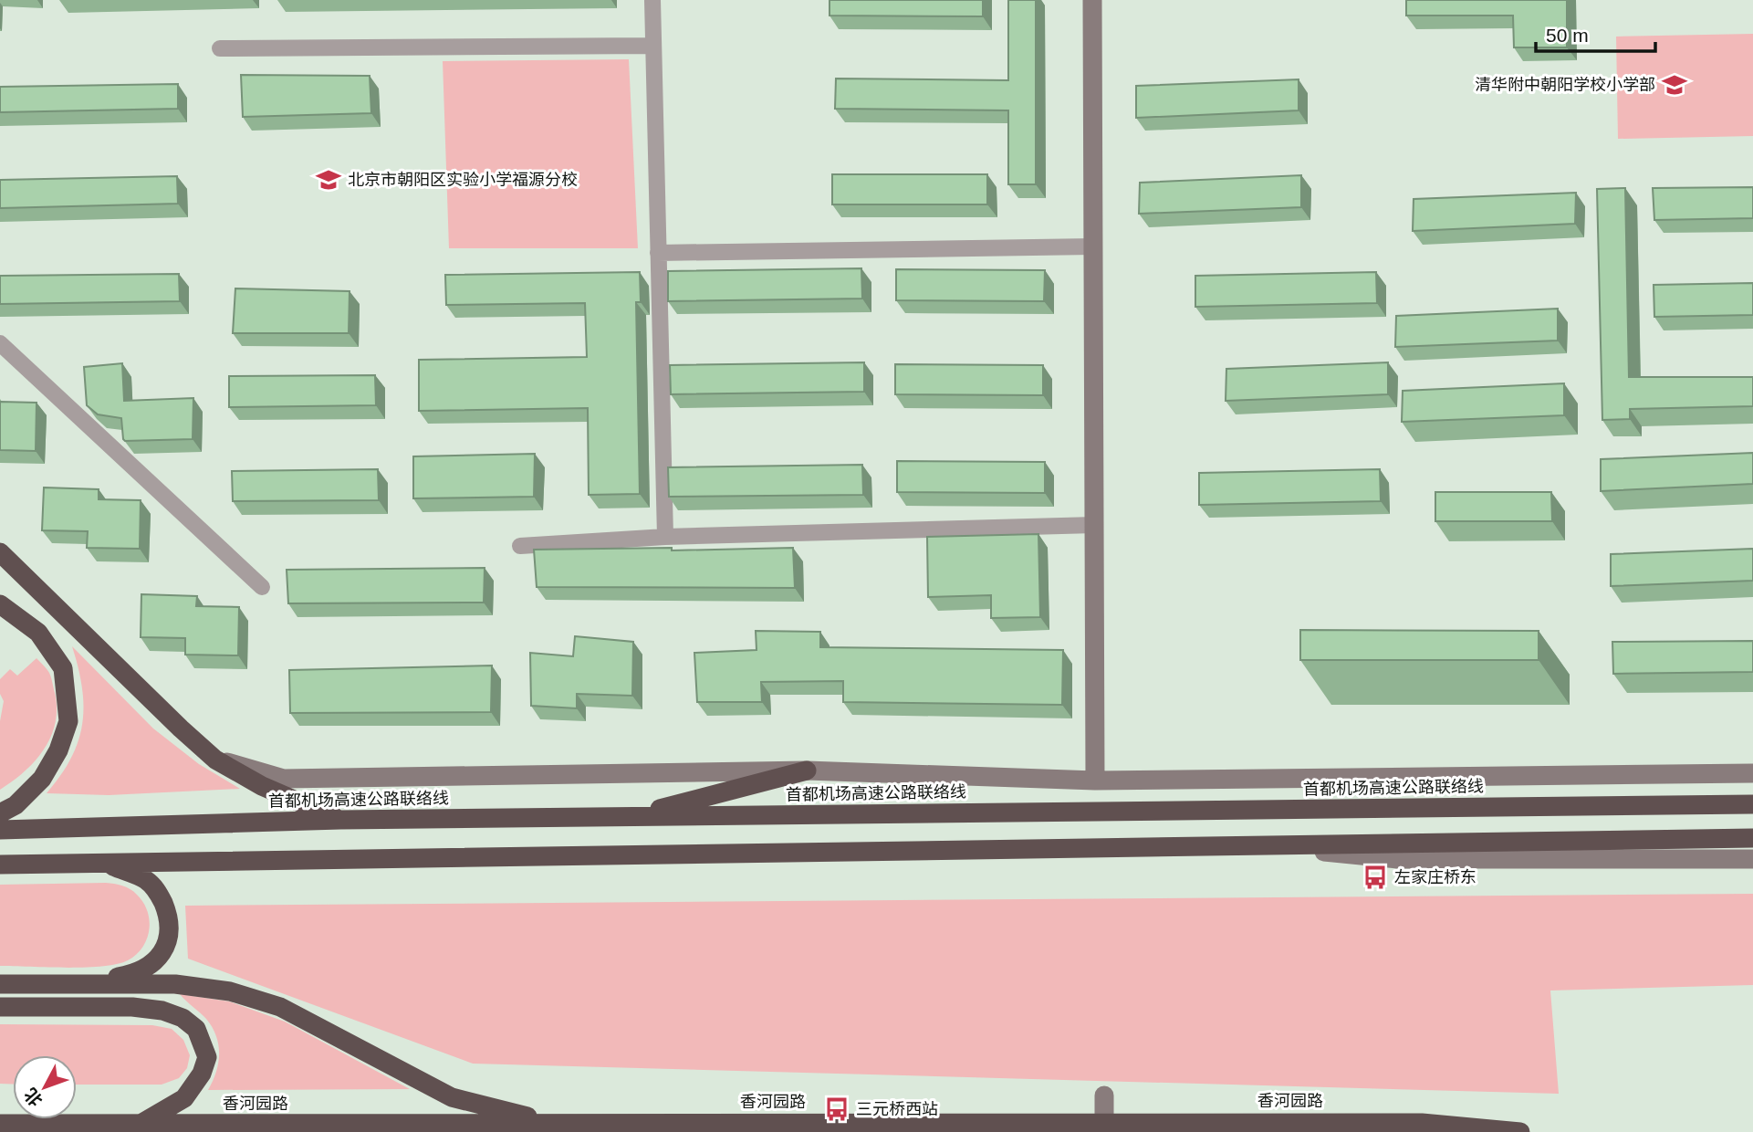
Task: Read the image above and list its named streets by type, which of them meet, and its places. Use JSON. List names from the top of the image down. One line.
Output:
{"streets":{"highway":["首都机场高速公路联络线","香河园路"]},"places":{"school or university":["清华附中朝阳学校小学部","北京市朝阳区实验小学福源分校"],"bus stop":["左家庄桥东","三元桥西站"]},"scale_bar":"50 m","north":"bottom left"}
